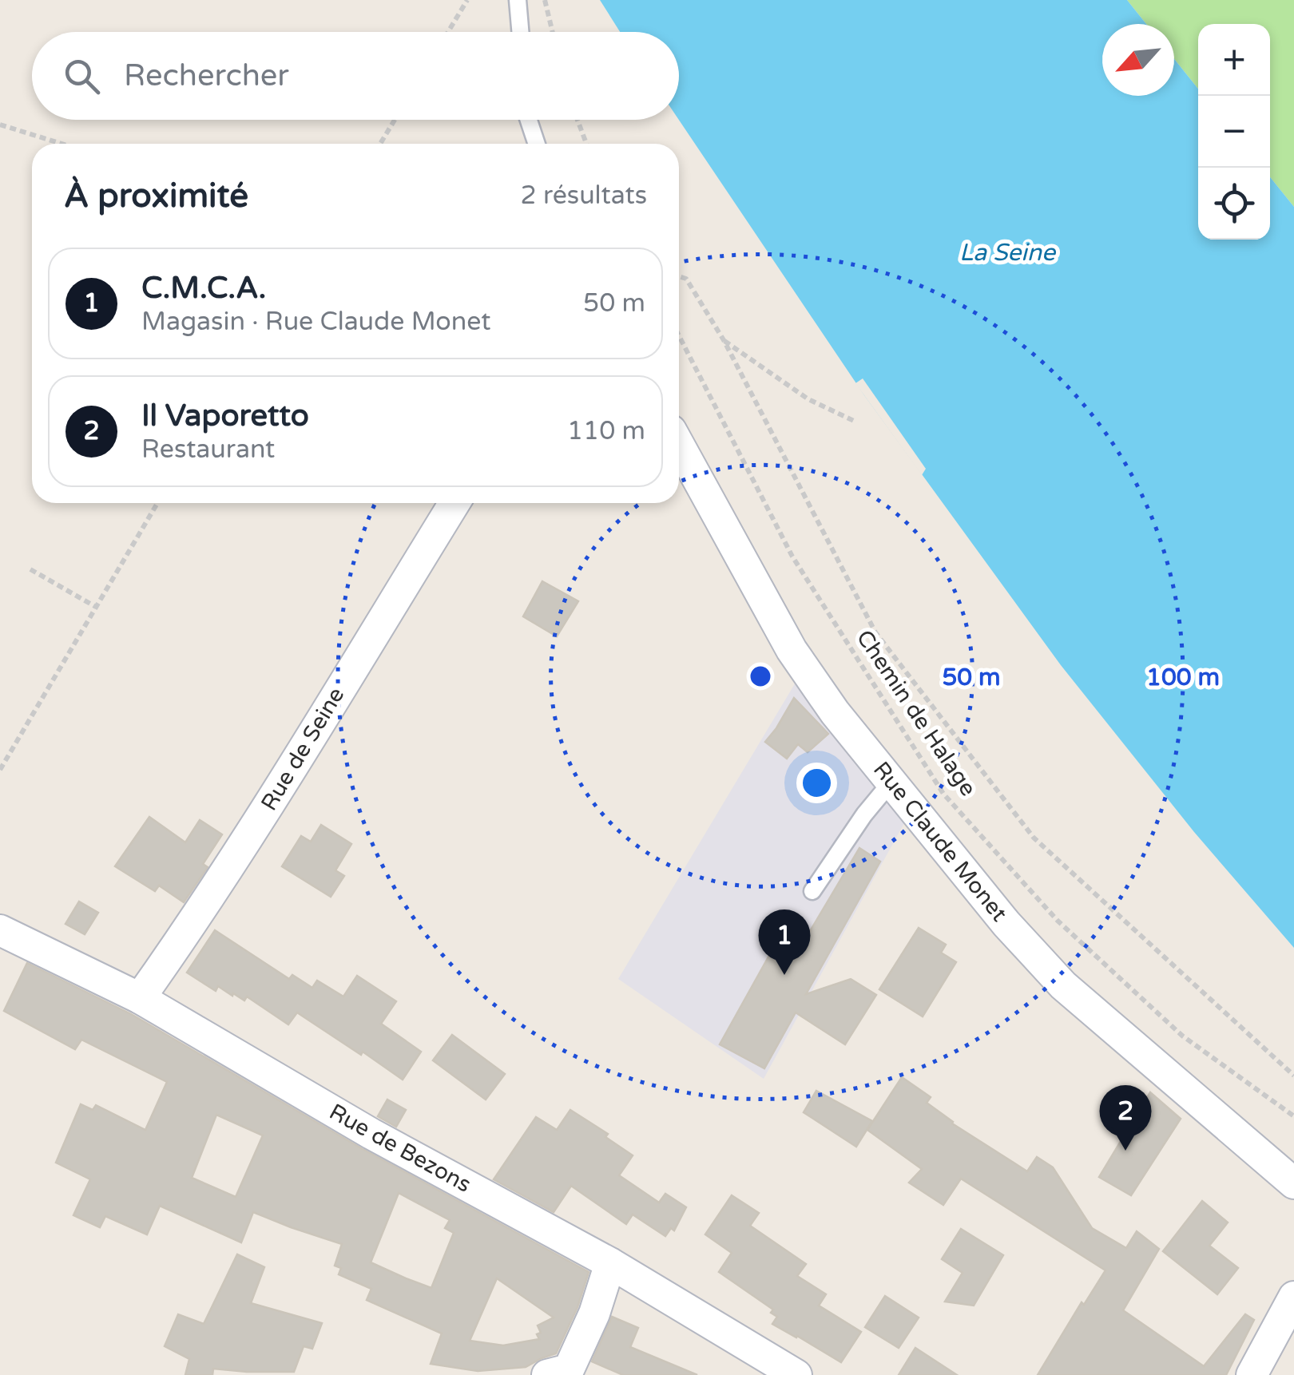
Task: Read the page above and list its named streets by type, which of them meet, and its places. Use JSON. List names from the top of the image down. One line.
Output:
{"streets":{"street":["Rue de Seine","Rue Claude Monet","Rue de Bezons"],"path":["Chemin de Halage"]},"crossings":[["Rue de Seine","Rue de Bezons"]],"water":["La Seine"],"north":"bottom left","page":{"map_buttons":["+","−"],"search":"Rechercher","heading":["À proximité","2 résultats"],"list":[{"mark":"1","name":"C.M.C.A.","note":"Magasin · Rue Claude Monet","value":"50 m"},{"mark":"2","name":"Il Vaporetto","note":"Restaurant","value":"110 m"}],"pins":["1","2"]},"rings":["50 m","100 m"]}
